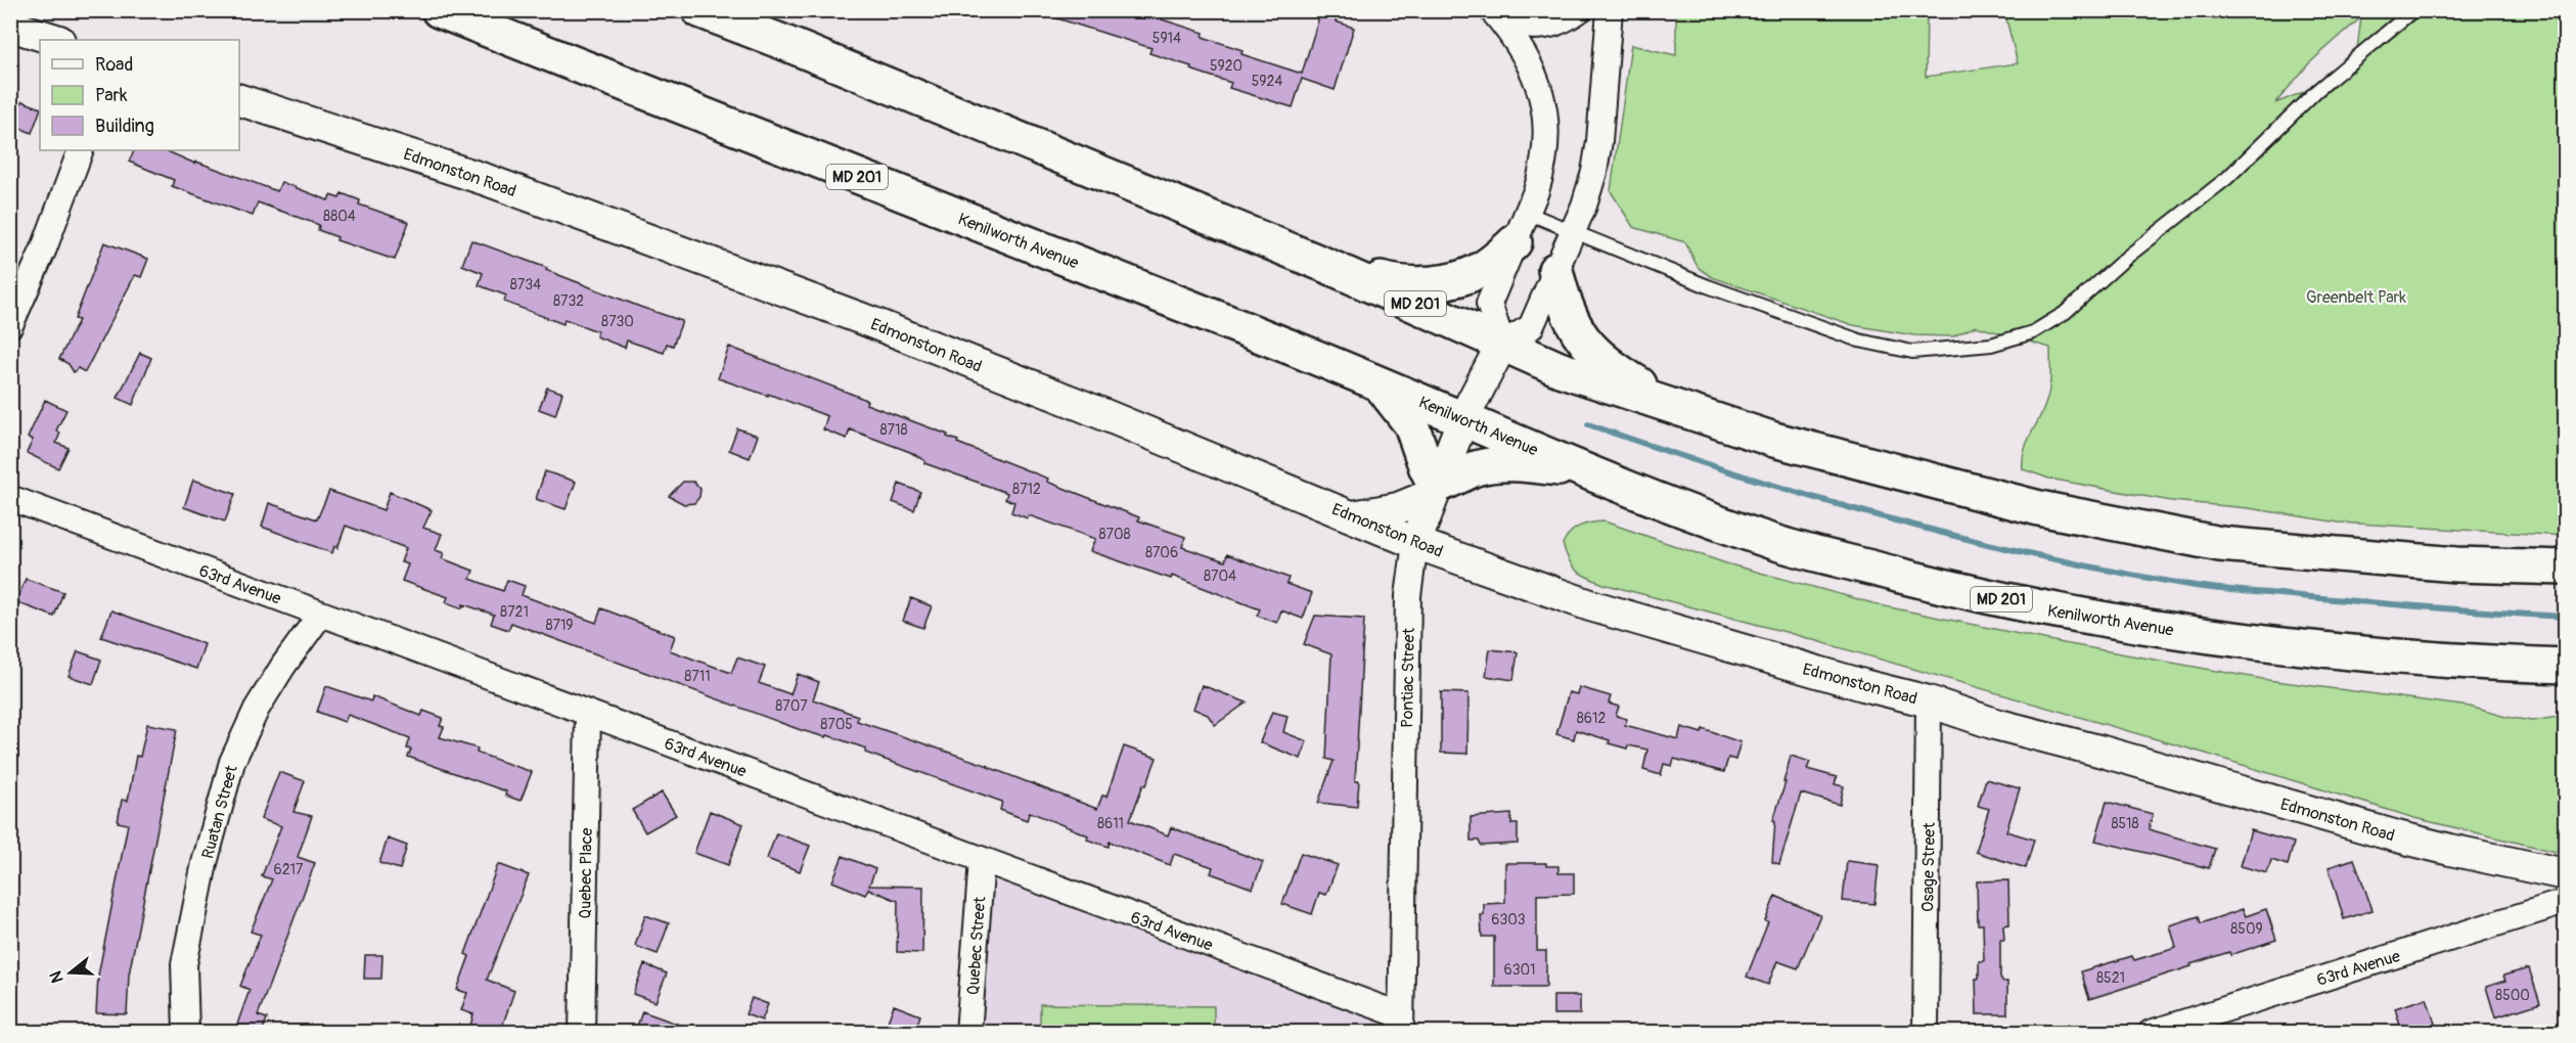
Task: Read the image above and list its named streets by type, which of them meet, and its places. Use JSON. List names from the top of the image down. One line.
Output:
{"streets":{"main road":["MD 201","Kenilworth Avenue"],"street":["Edmonston Road","63rd Avenue","Pontiac Street","Ruatan Street","Osage Street","Quebec Place","Quebec Street"]},"crossings":[["Edmonston Road","Pontiac Street"],["Edmonston Road","Osage Street"],["MD 201","Pontiac Street"],["Kenilworth Avenue","Pontiac Street"],["63rd Avenue","Pontiac Street"],["63rd Avenue","Ruatan Street"],["63rd Avenue","Quebec Place"],["63rd Avenue","Quebec Street"]],"parks":["Greenbelt Park"],"house_numbers":["5914","5920","5924","8804","8734","8732","8730","8718","8712","8708","8706","8704","8721","8719","8711","8707","8612","8705","8611","8518","6217","6303","8509","6301","8521","8500"],"legend":["Road","Park","Building"],"north":"left"}
